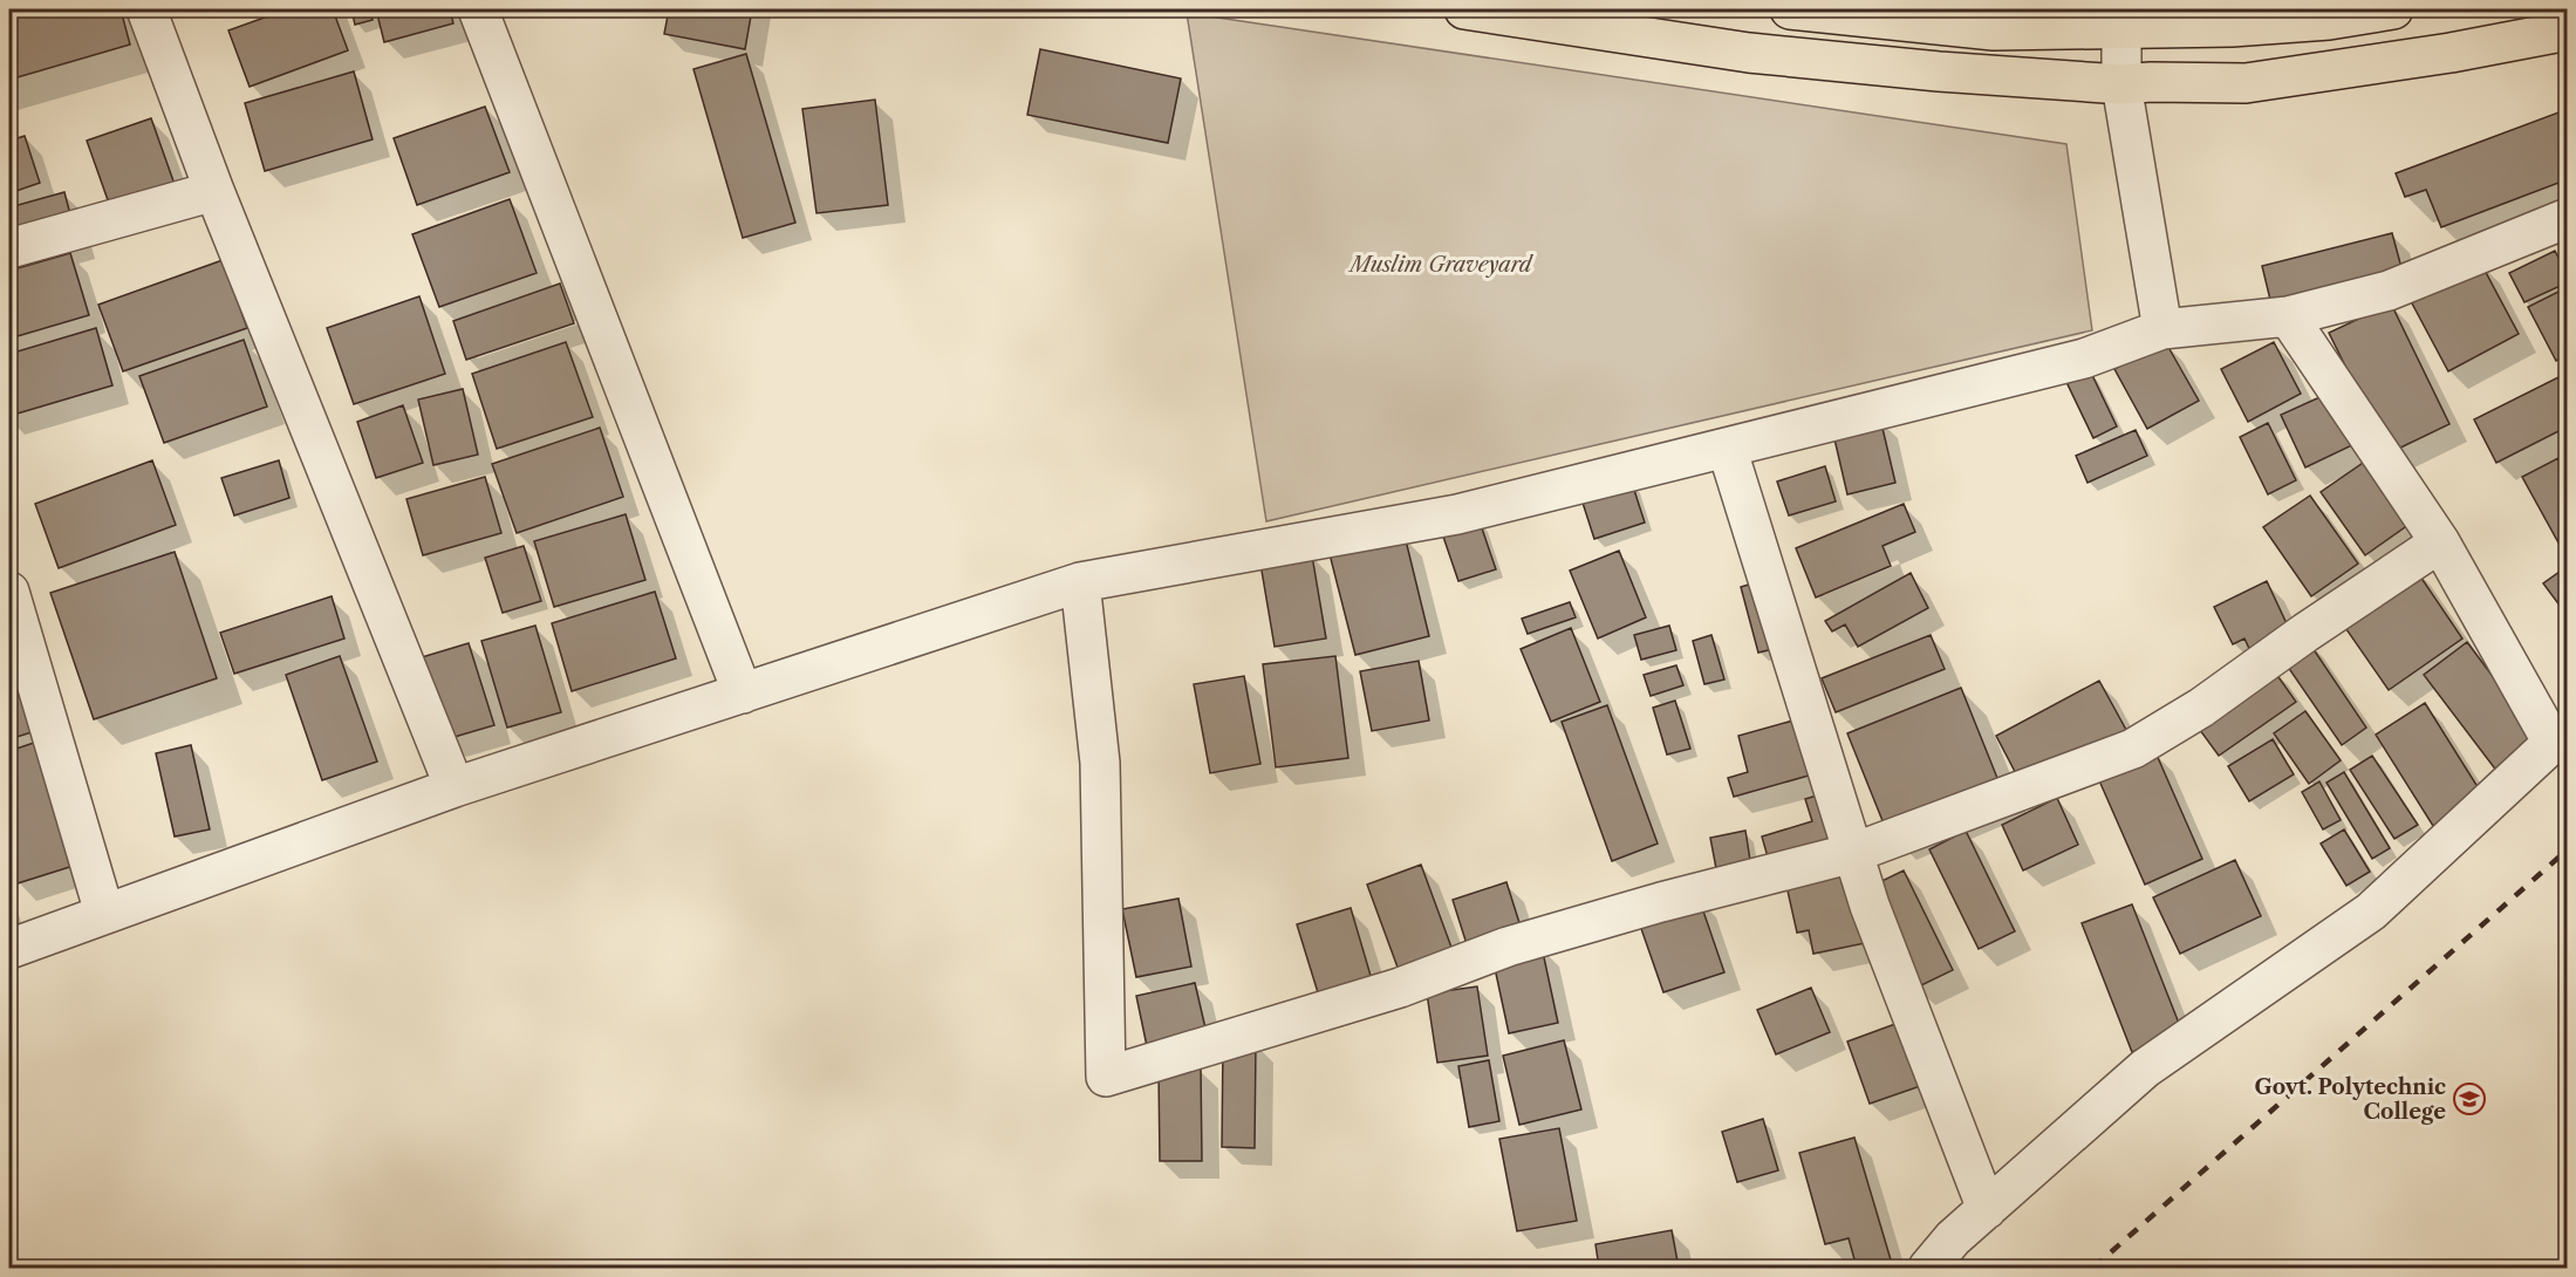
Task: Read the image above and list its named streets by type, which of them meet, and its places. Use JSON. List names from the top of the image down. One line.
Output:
{"parks":["Muslim Graveyard"],"places":{"school or university":["Govt. Polytechnic College"]}}
